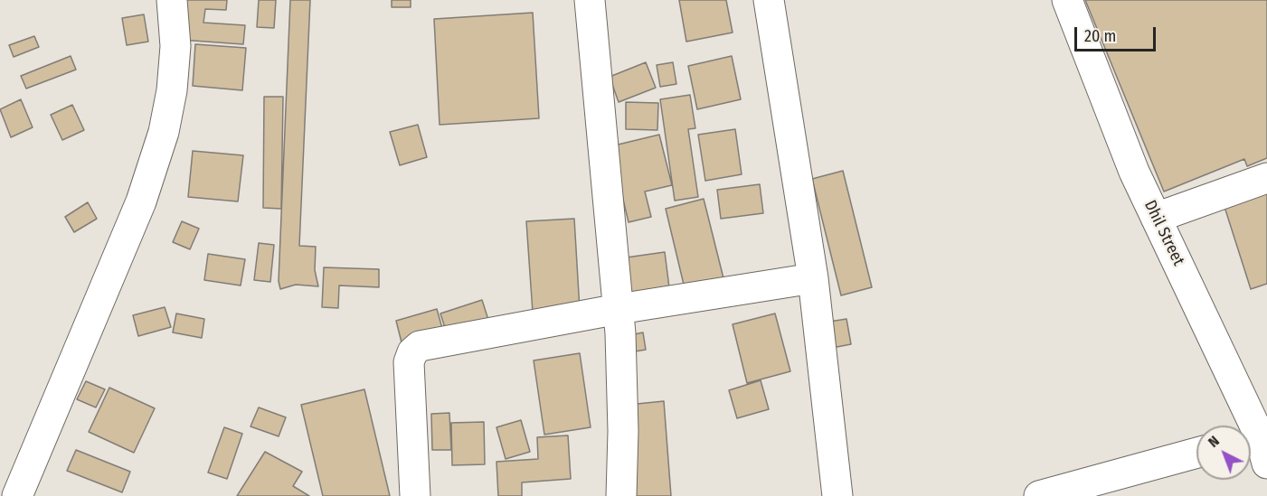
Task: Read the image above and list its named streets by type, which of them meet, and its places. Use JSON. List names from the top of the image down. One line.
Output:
{"streets":{"street":["Dhil Street"]},"scale_bar":"20 m","north":"top left"}
